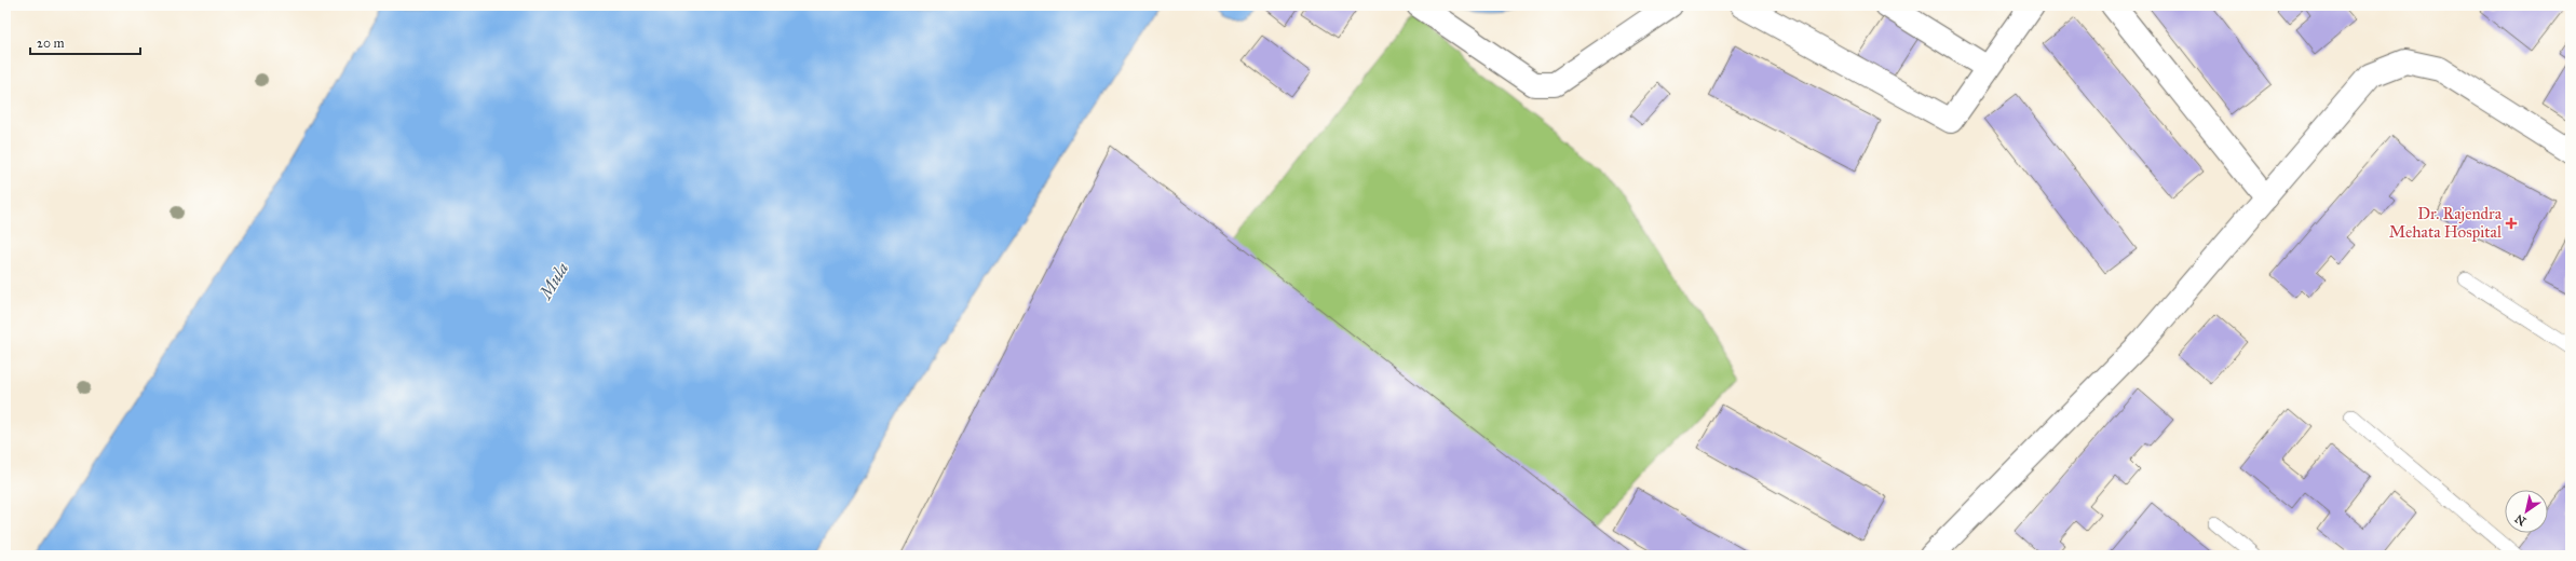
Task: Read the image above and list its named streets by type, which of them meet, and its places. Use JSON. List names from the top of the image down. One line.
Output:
{"water":["Mula"],"places":{"health":["Dr. Rajendra Mehata Hospital"]},"scale_bar":"20 m","north":"bottom left"}
